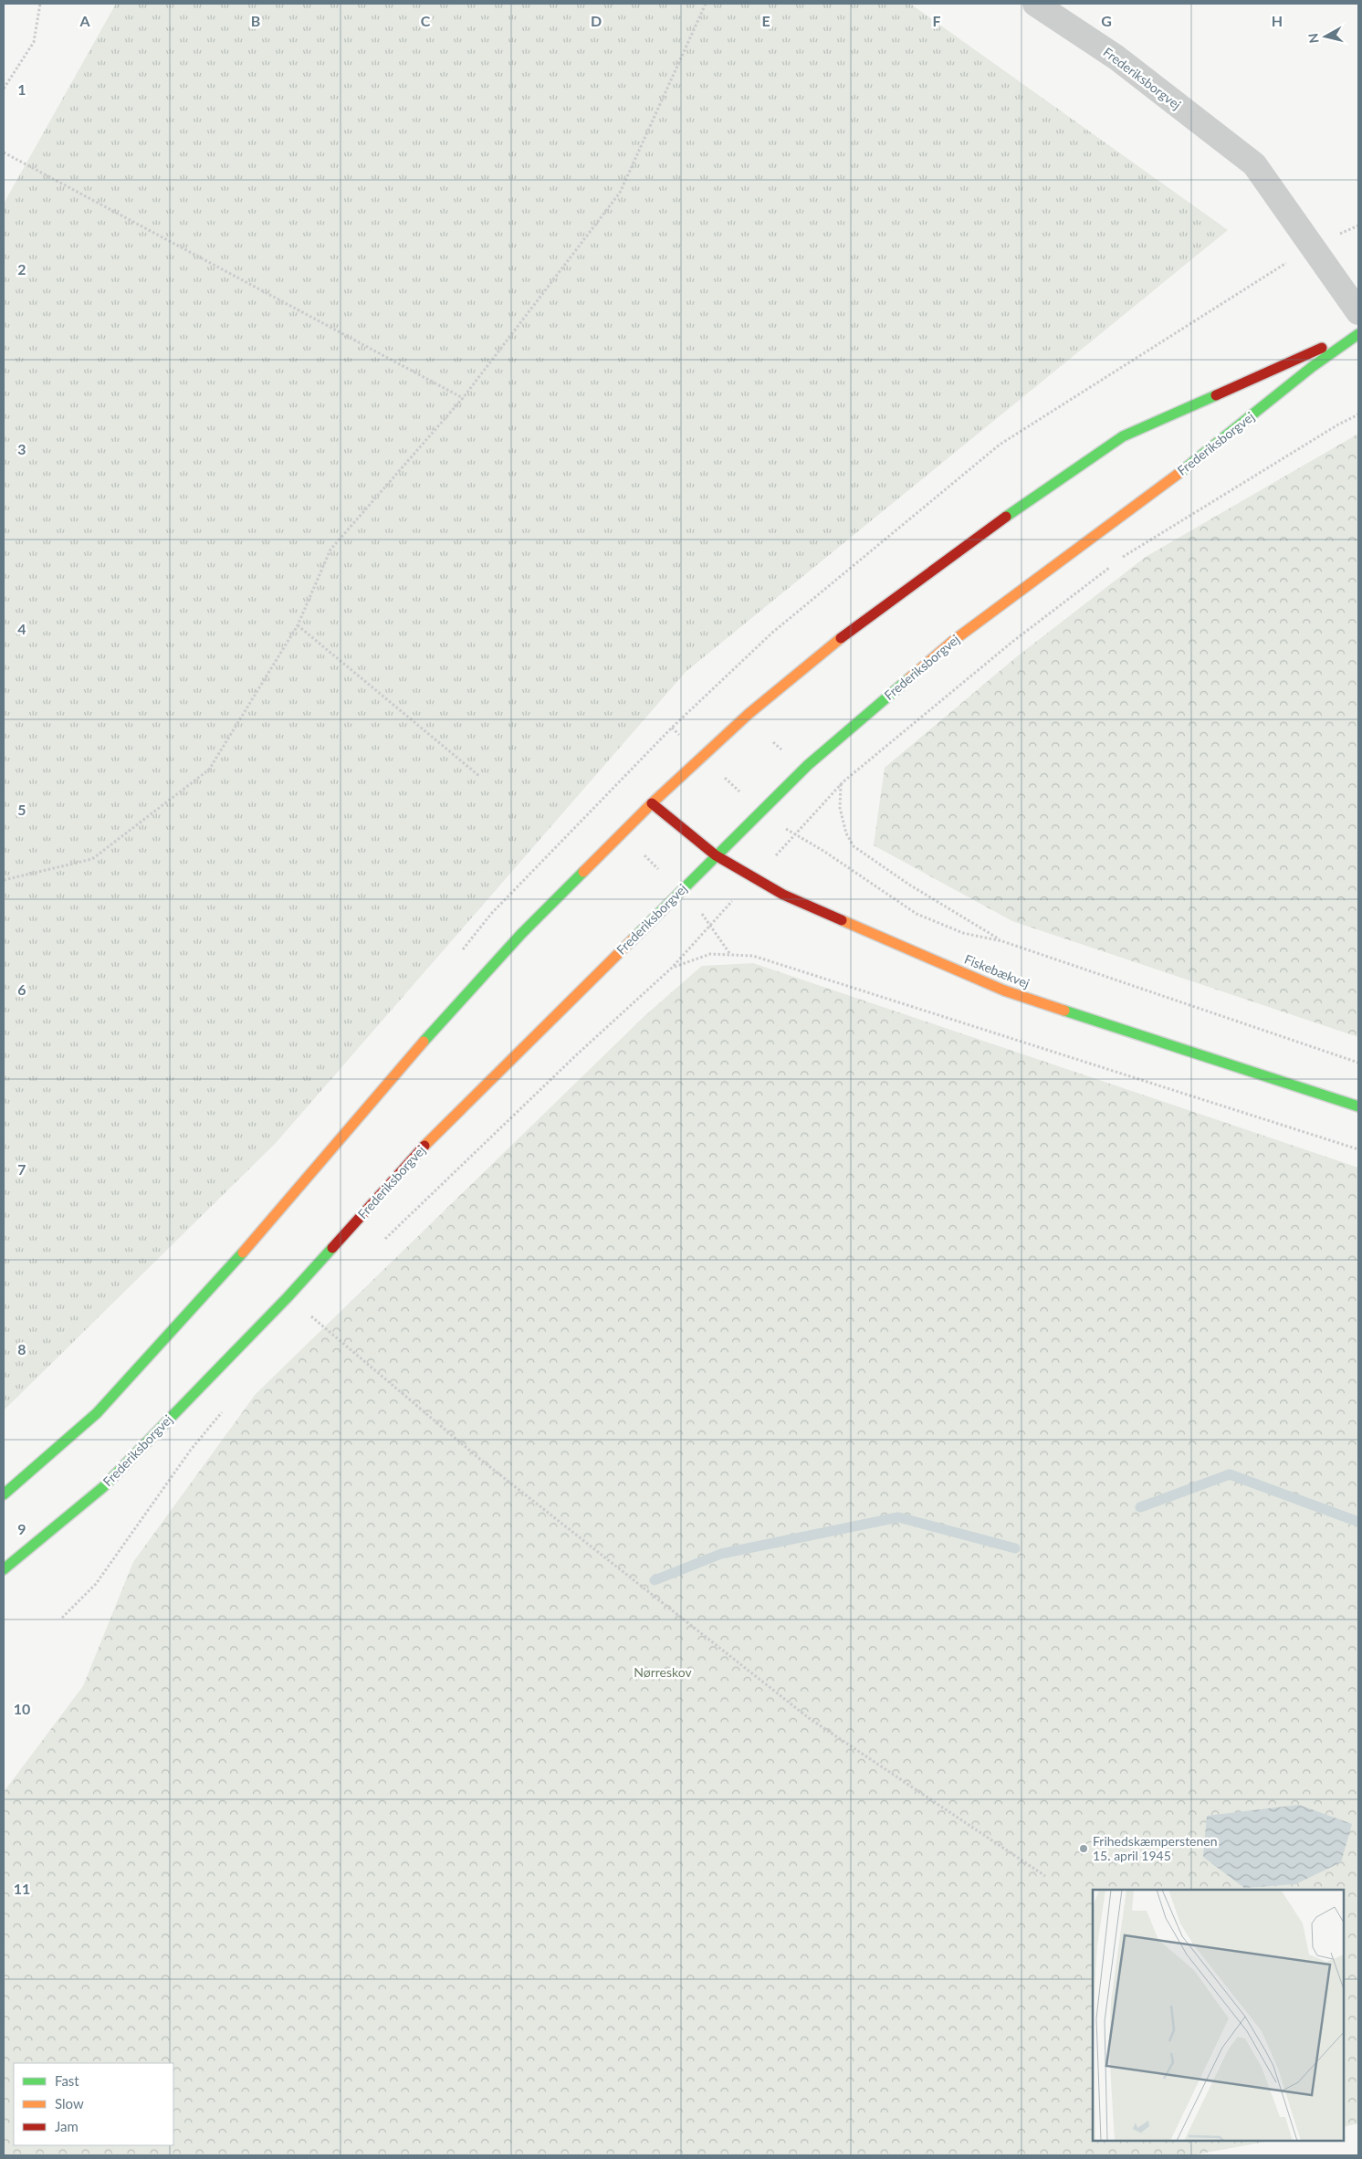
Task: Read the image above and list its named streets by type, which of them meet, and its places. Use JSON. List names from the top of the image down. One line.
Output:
{"streets":{"street":["Frederiksborgvej","Fiskebækvej"]},"crossings":[["Frederiksborgvej","Fiskebækvej"]],"parks":["Nørreskov"],"places":["Frihedskæmperstenen 15. april 1945"],"legend":["Fast","Slow","Jam"],"north":"left","grid":{"columns":["A","B","C","D","E","F","G","H"],"rows":["1","2","3","4","5","6","7","8","9","10","11"]}}
